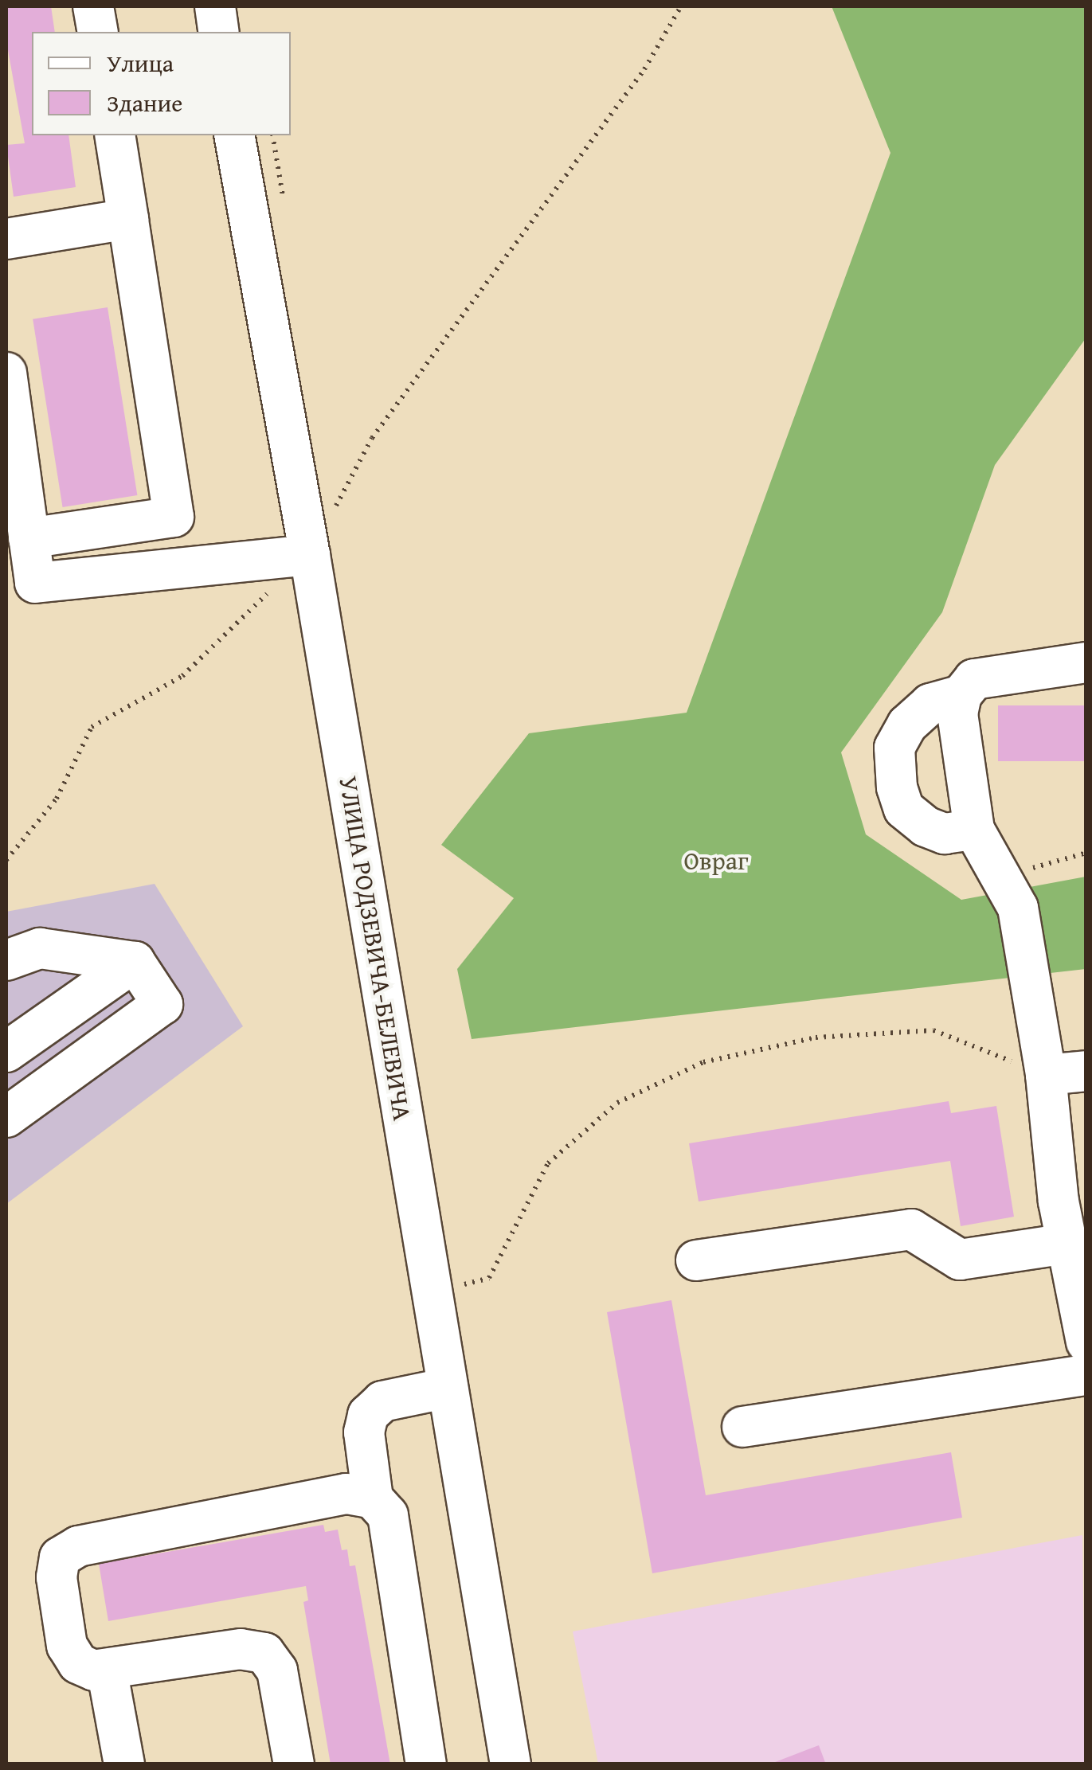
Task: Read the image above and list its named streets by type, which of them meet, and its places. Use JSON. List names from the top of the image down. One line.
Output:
{"streets":{"street":["УЛИЦА РОДЗЕВИЧА-БЕЛЕВИЧА"]},"parks":["Овраг"],"legend":["Улица","Здание"]}
